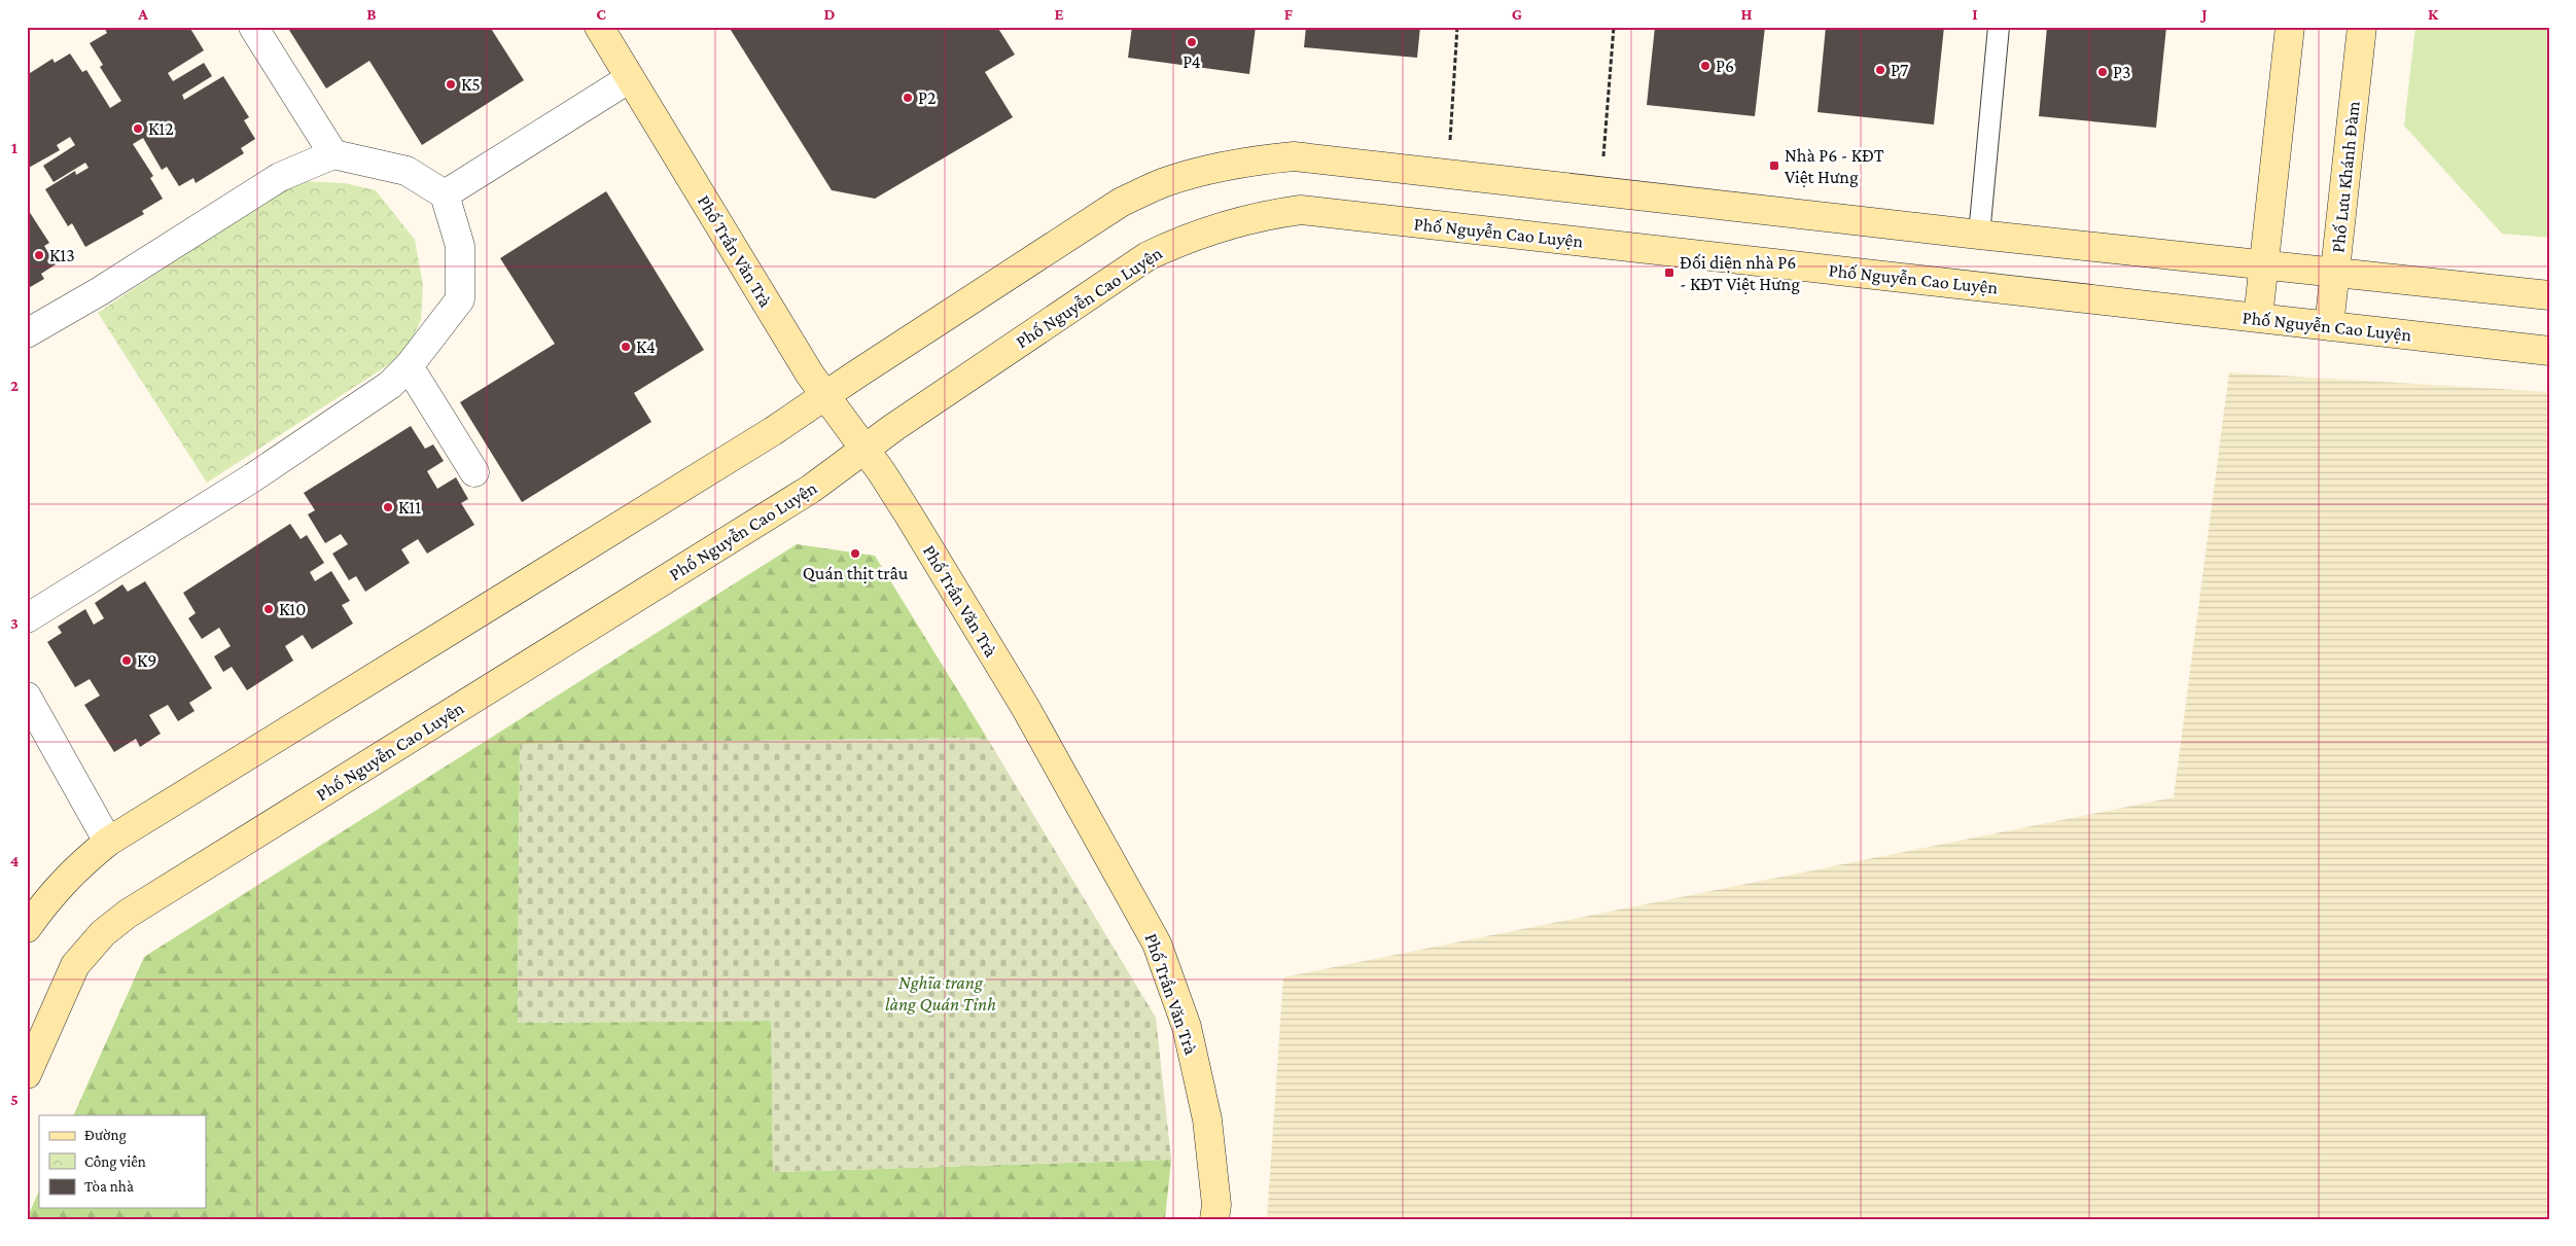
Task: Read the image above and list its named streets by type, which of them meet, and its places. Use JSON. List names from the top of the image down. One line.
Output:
{"streets":{"street":["Phố Lưu Khánh Đàm","Phố Nguyễn Cao Luyện","Phố Trần Văn Trà"]},"crossings":[["Phố Lưu Khánh Đàm","Phố Nguyễn Cao Luyện"],["Phố Nguyễn Cao Luyện","Phố Trần Văn Trà"]],"parks":["Nghĩa trang làng Quán Tỉnh"],"places":{"other":["P4","P6","P7","P3","K5","P2","K12","K13","K4","K11","Quán thịt trâu","K10","K9"],"transit":["Nhà P6 - KĐT Việt Hưng","Đối diện nhà P6 - KĐT Việt Hưng"]},"legend":["Đường","Công viên","Tòa nhà"],"grid":{"columns":["A","B","C","D","E","F","G","H","I","J","K"],"rows":["1","2","3","4","5"]}}
